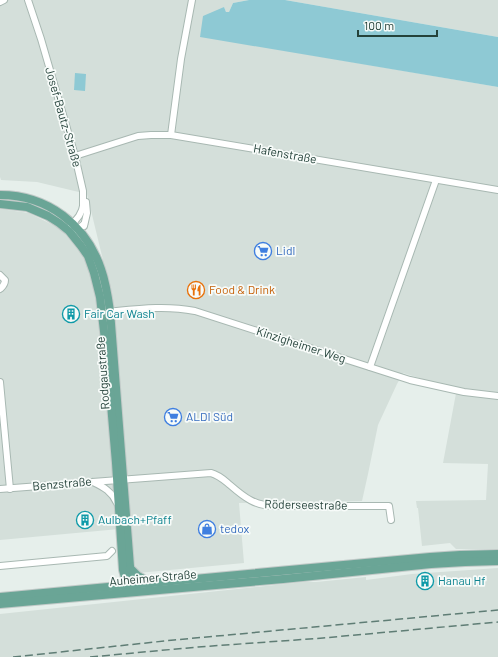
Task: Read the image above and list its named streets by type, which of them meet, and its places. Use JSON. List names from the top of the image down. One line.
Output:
{"streets":{"main road":["Rodgaustraße","Auheimer Straße"],"street":["Josef-Bautz-Straße","Hafenstraße","Kinzigheimer Weg","Benzstraße","Röderseestraße"]},"crossings":[["Josef-Bautz-Straße","Hafenstraße"],["Josef-Bautz-Straße","Rodgaustraße"],["Kinzigheimer Weg","Rodgaustraße"],["Rodgaustraße","Benzstraße"],["Rodgaustraße","Röderseestraße"],["Rodgaustraße","Auheimer Straße"],["Benzstraße","Röderseestraße"]],"places":{"supermarket":["Lidl","ALDI Süd"],"restaurant":["Food & Drink"],"building":["Fair Car Wash","Aulbach+Pfaff","Hanau Hf"],"shop":["tedox"]},"scale_bar":"100 m"}
